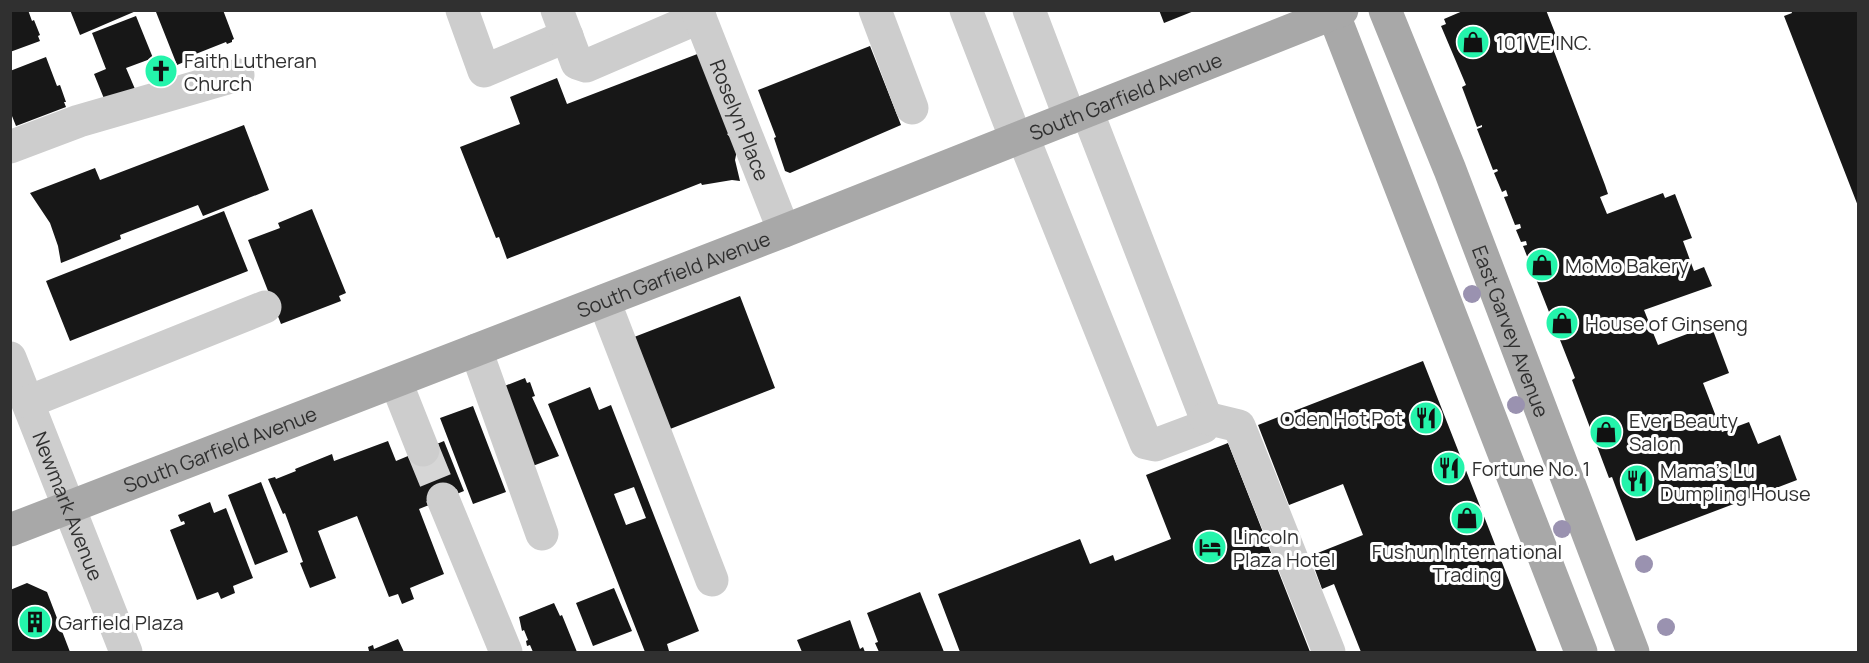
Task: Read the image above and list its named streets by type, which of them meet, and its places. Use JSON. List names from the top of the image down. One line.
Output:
{"streets":{"main road":["South Garfield Avenue","East Garvey Avenue"],"street":["Roselyn Place","Newmark Avenue"]},"crossings":[["South Garfield Avenue","Roselyn Place"],["South Garfield Avenue","Newmark Avenue"]],"places":{"shop":["101 VE INC.","MoMo Bakery","House of Ginseng","Ever Beauty Salon","Fushun International Trading"],"church":["Faith Lutheran Church"],"restaurant":["Oden Hot Pot","Fortune No. 1","Mama's Lu Dumpling House"],"hotel":["Lincoln Plaza Hotel"],"building":["Garfield Plaza"]}}
